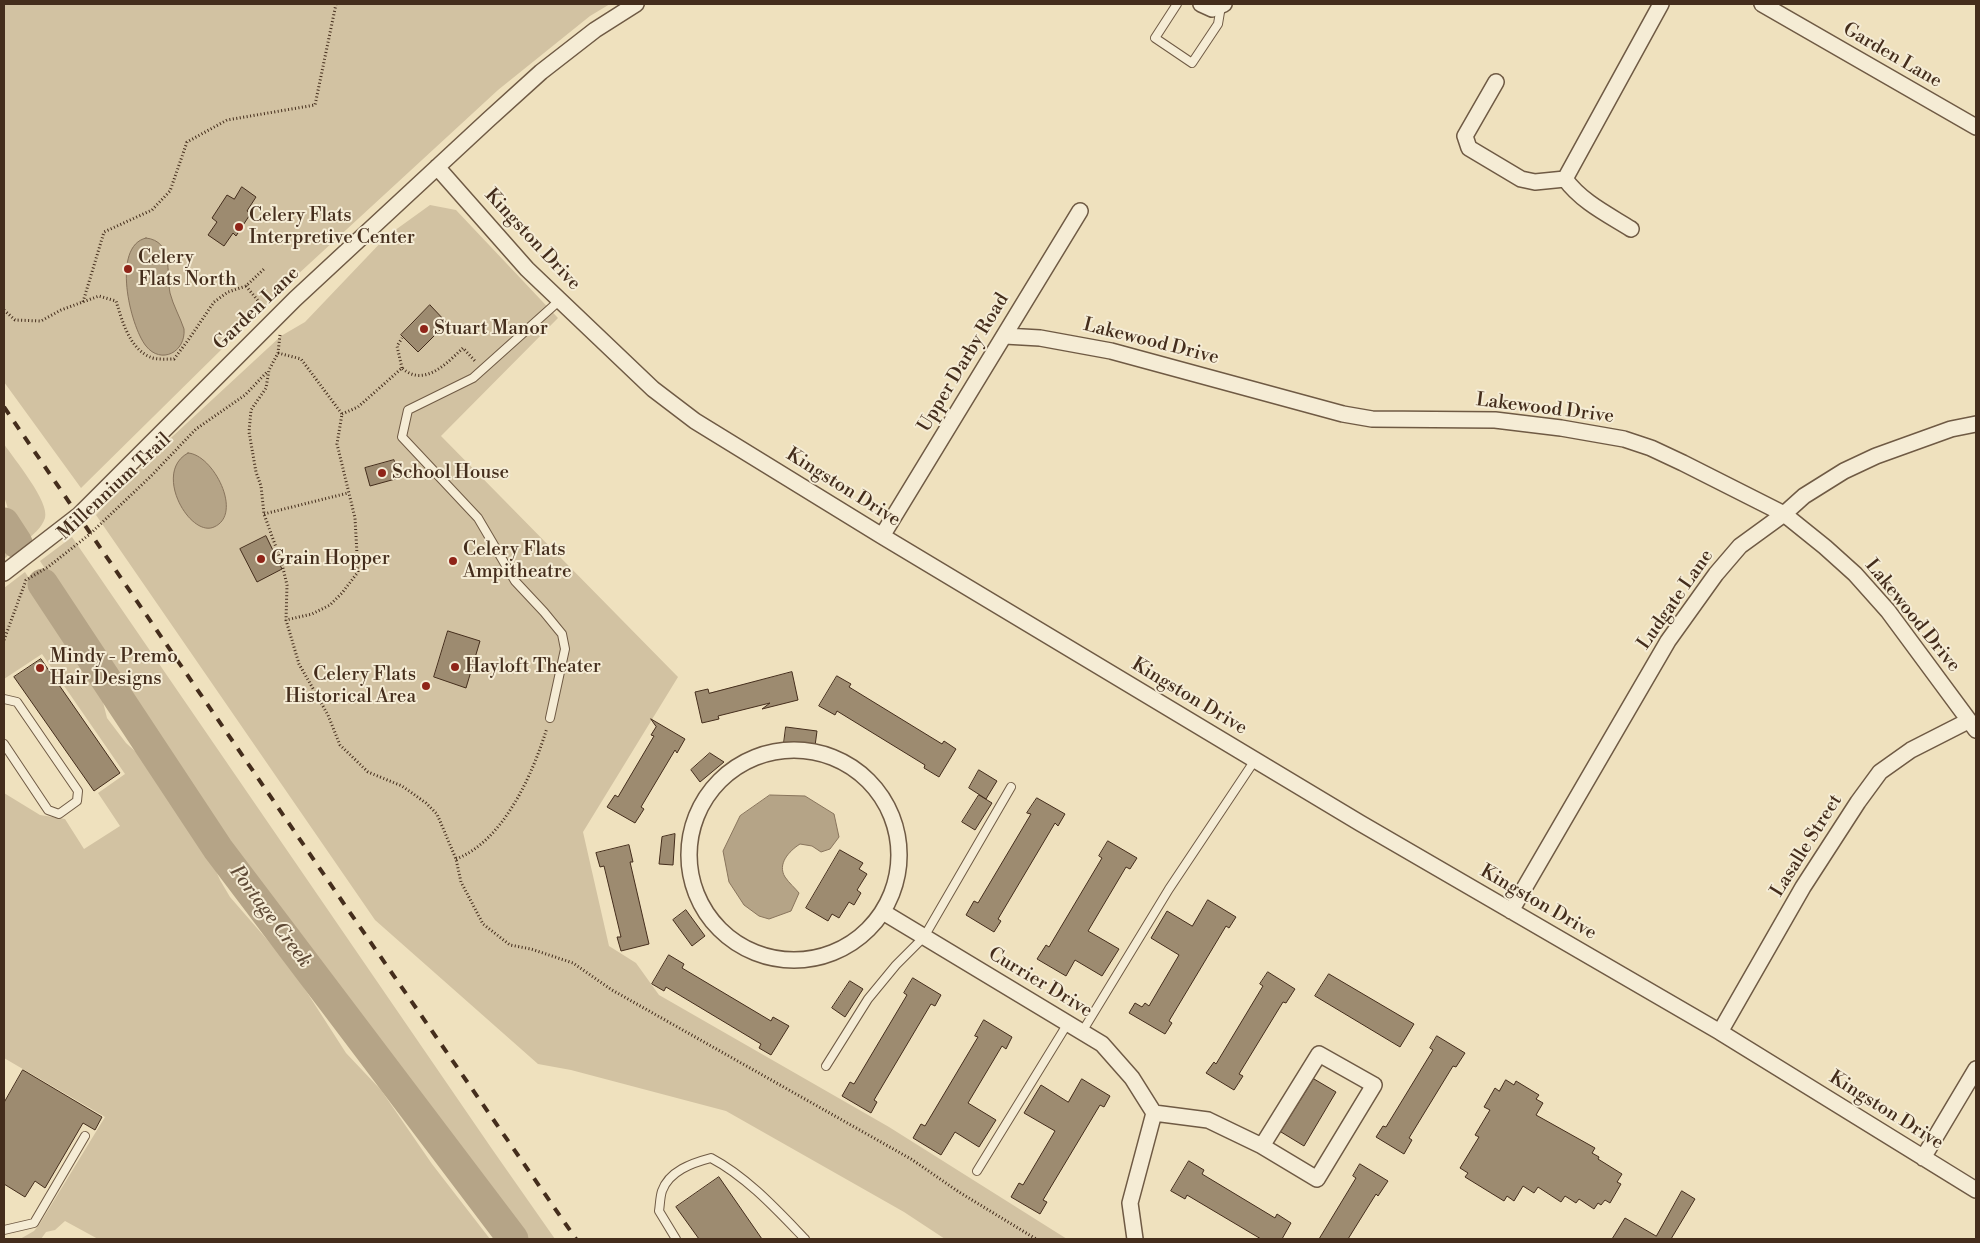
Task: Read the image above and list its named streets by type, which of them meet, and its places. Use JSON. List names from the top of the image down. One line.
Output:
{"streets":{"street":["Garden Lane","Kingston Drive","Lakewood Drive","Upper Darby Road","Ludgate Lane","Lasalle Street","Currier Drive"],"path":["Millennium Trail"]},"crossings":[["Garden Lane","Kingston Drive"],["Kingston Drive","Upper Darby Road"],["Kingston Drive","Ludgate Lane"],["Kingston Drive","Lasalle Street"],["Lakewood Drive","Upper Darby Road"],["Lakewood Drive","Ludgate Lane"],["Lakewood Drive","Lasalle Street"]],"water":["Portage Creek"],"places":["Celery Flats Interpretive Center","Celery Flats North","Stuart Manor","School House","Grain Hopper","Celery Flats Ampitheatre","Hayloft Theater","Mindy - Premo Hair Designs","Celery Flats Historical Area"]}
